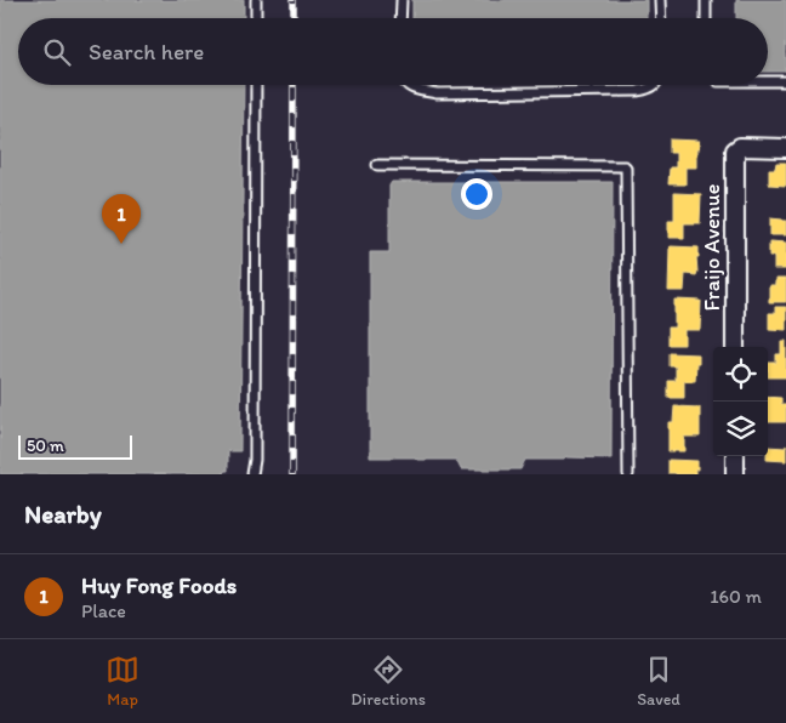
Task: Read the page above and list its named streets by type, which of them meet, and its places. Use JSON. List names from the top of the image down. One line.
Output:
{"streets":{"street":["Fraijo Avenue"]},"scale_bar":"50 m","page":{"search":"Search here","pins":"1","scale":"50 m","heading":"Nearby","list":[{"mark":"1","name":"Huy Fong Foods","note":"Place","value":"160 m"}],"nav":["Map","Directions","Saved"]}}
